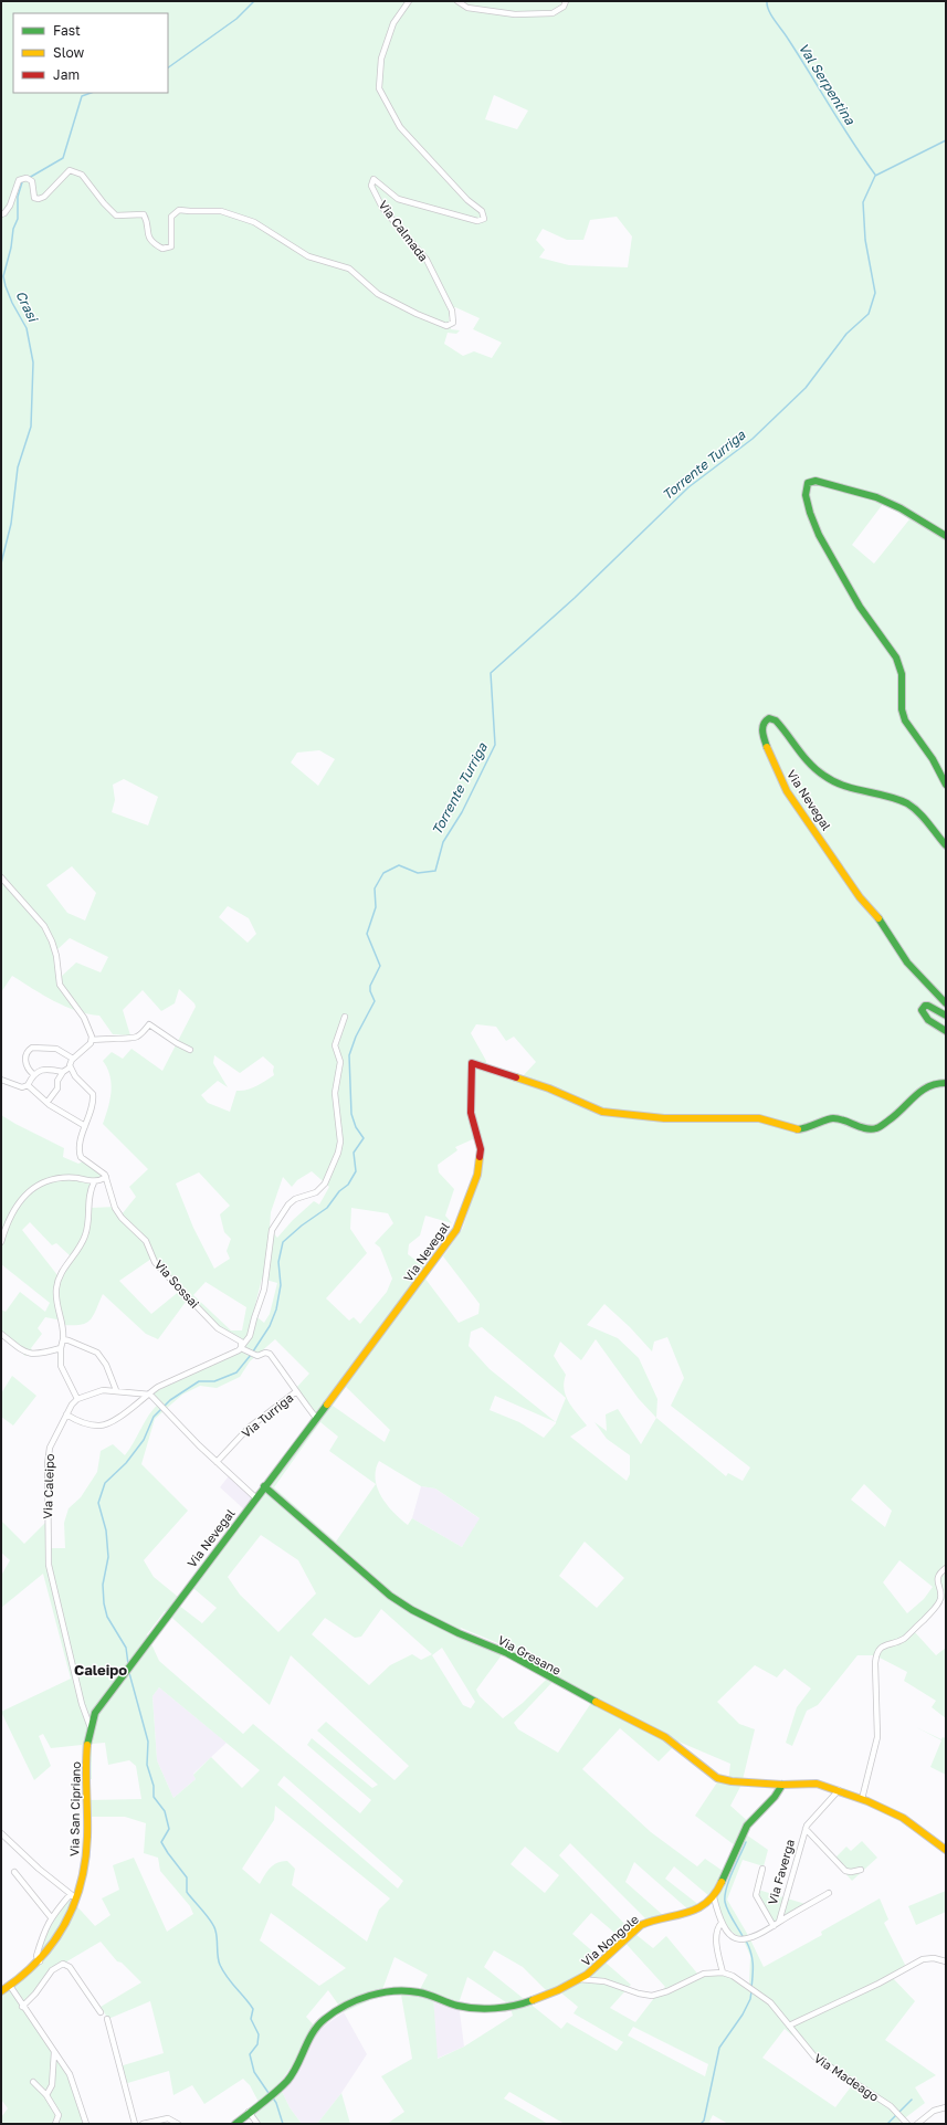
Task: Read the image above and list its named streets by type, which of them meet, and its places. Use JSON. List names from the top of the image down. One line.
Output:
{"streets":{"main road":["Via Nevegal","Via Gresane","Via San Cipriano","Via Nongole"],"street":["Via Calmada","Via Sossai","Via Turriga","Via Caleipo","Via Faverga","Via Madeago"]},"crossings":[["Via Nevegal","Via Turriga"],["Via Nevegal","Via Caleipo"],["Via Nevegal","Via Gresane"],["Via Nevegal","Via San Cipriano"],["Via Caleipo","Via San Cipriano"],["Via Gresane","Via Nongole"]],"districts":["Caleipo"],"water":["Val Serpentina","Crasi","Torrente Turriga"],"legend":["Fast","Slow","Jam"]}
